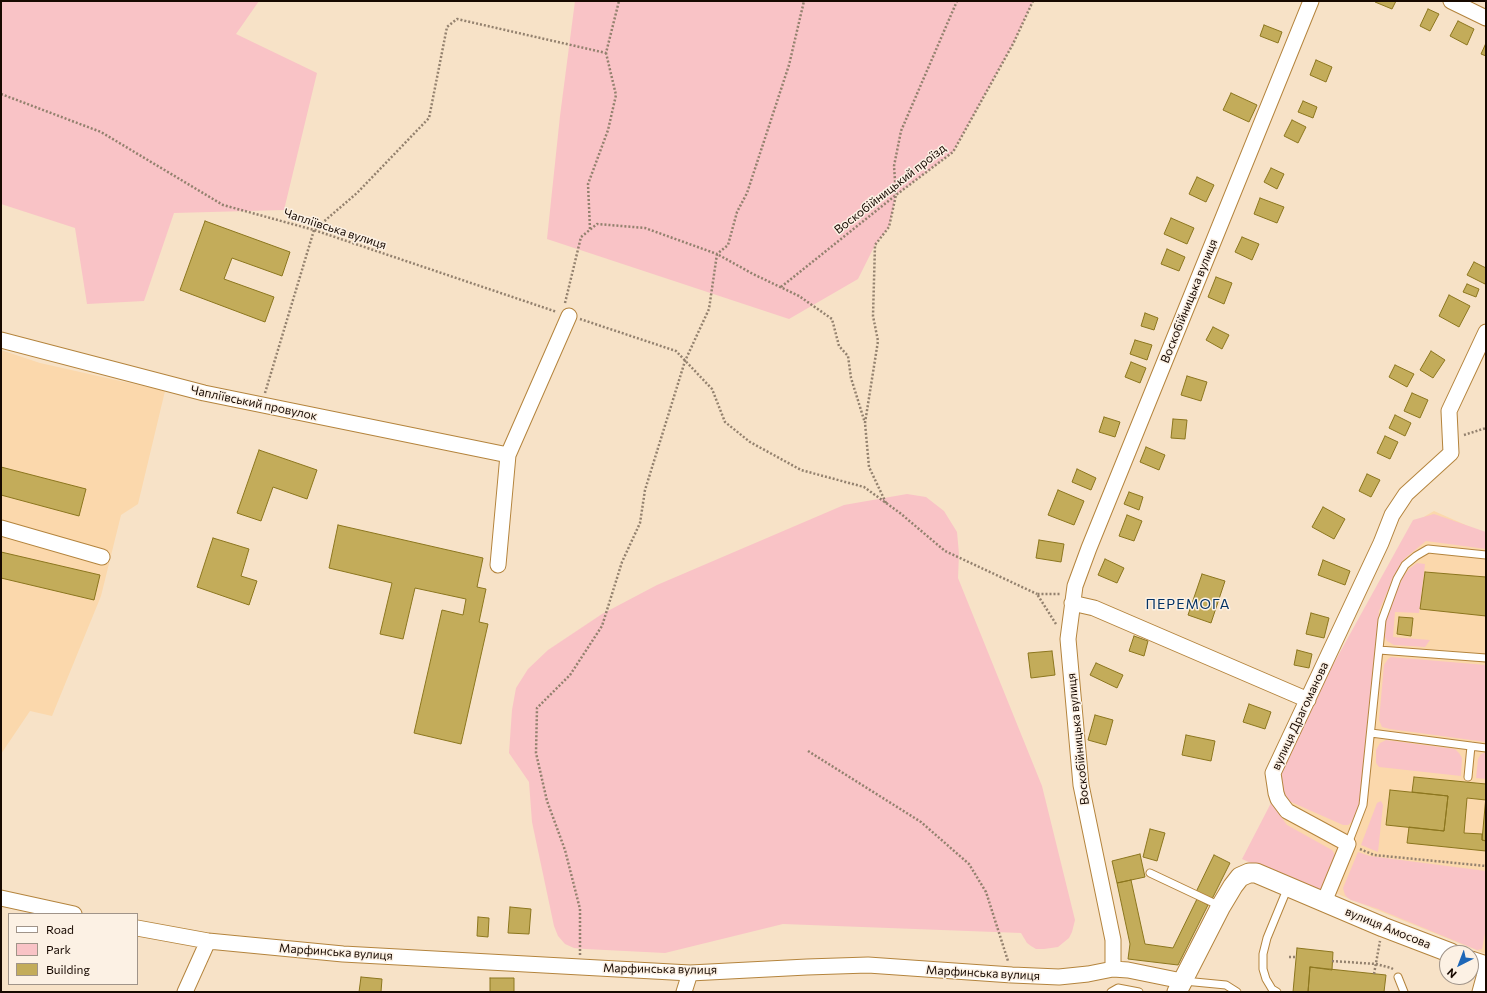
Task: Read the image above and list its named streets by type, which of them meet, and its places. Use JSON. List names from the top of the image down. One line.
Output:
{"streets":{"street":["Воскобійницька вулиця","Чапліївський провулок","вулиця Драгоманова","вулиця Амосова","Марфинська вулиця"],"path":["Воскобійницький проїзд","Чапліївська вулиця"]},"crossings":[["Воскобійницька вулиця","Марфинська вулиця"]],"districts":["ПЕРЕМОГА"],"legend":["Road","Park","Building"],"north":"bottom left"}
